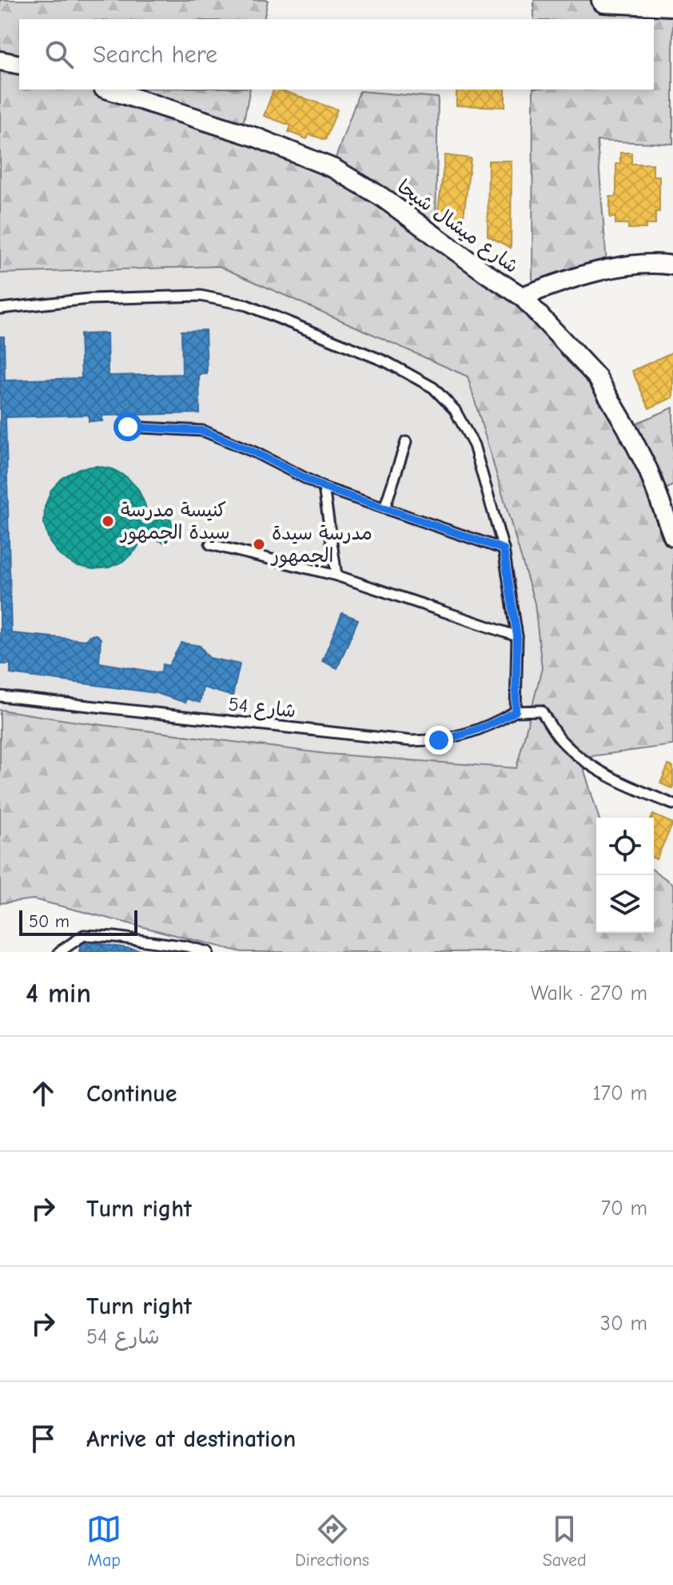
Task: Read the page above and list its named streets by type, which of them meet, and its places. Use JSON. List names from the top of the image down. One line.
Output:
{"streets":{"street":["شارع ميشال شيحا"],"lane":["شارع 54"]},"places":["كنيسة مدرسة سيدة الجمهور","مدرسة سيدة الجمهور"],"scale_bar":"50 m","page":{"search":"Search here","scale":"50 m","heading":["4 min","Walk · 270 m"],"list":[["Continue","170 m"],["Turn right","70 m"],["Turn right","شارع 54","30 m"],"Arrive at destination"],"nav":["Map","Directions","Saved"]}}
